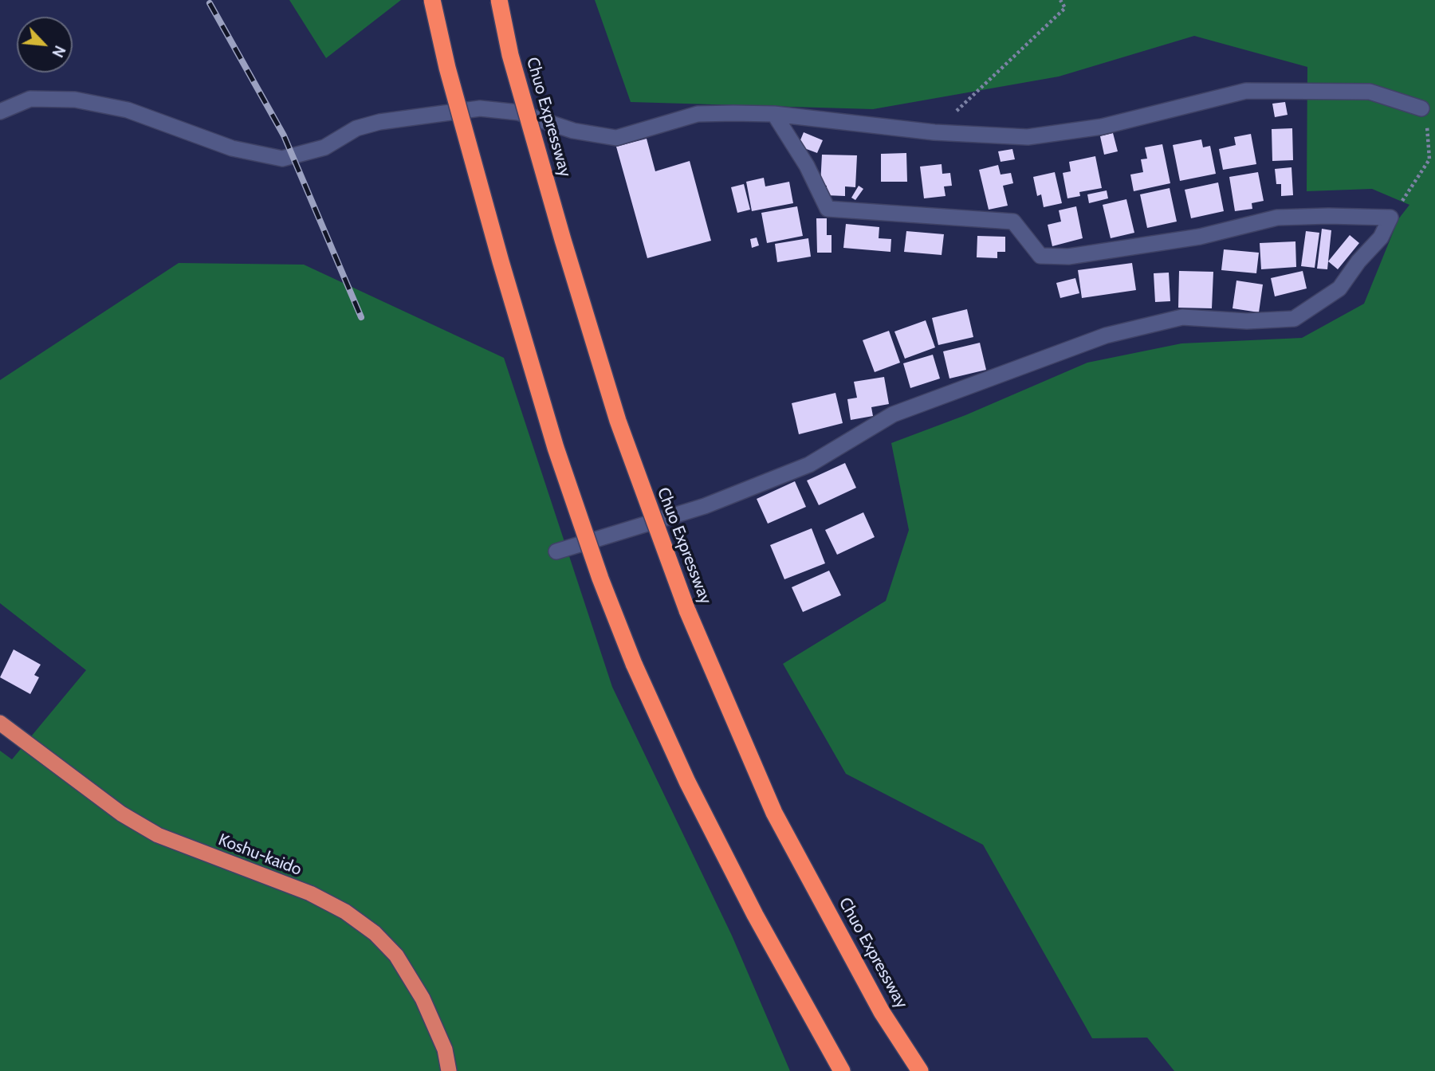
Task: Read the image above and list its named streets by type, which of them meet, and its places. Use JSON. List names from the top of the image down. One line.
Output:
{"streets":{"highway":["Chuo Expressway","Koshu-kaido"]},"north":"bottom right"}
